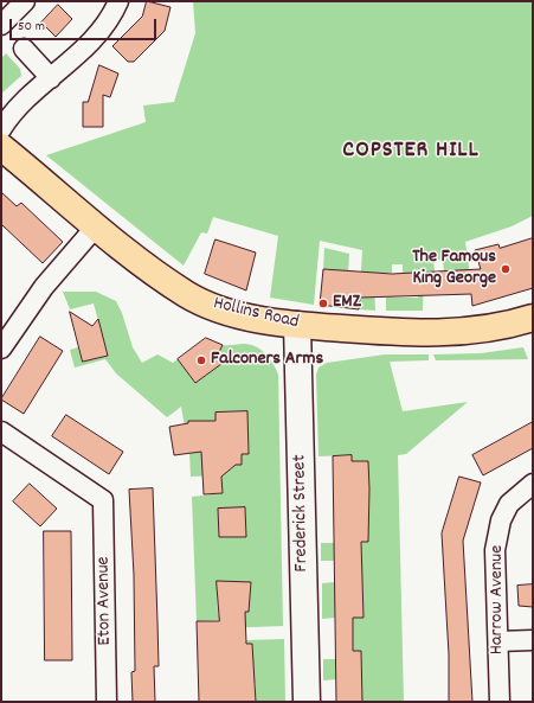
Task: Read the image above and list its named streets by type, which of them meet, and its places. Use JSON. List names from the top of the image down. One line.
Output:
{"streets":{"main road":["Hollins Road","Frederick Street"],"street":["Harrow Avenue","Eton Avenue"]},"crossings":[["Hollins Road","Frederick Street"]],"districts":["COPSTER HILL"],"places":["The Famous King George","EMZ","Falconers Arms"],"scale_bar":"50 m"}
